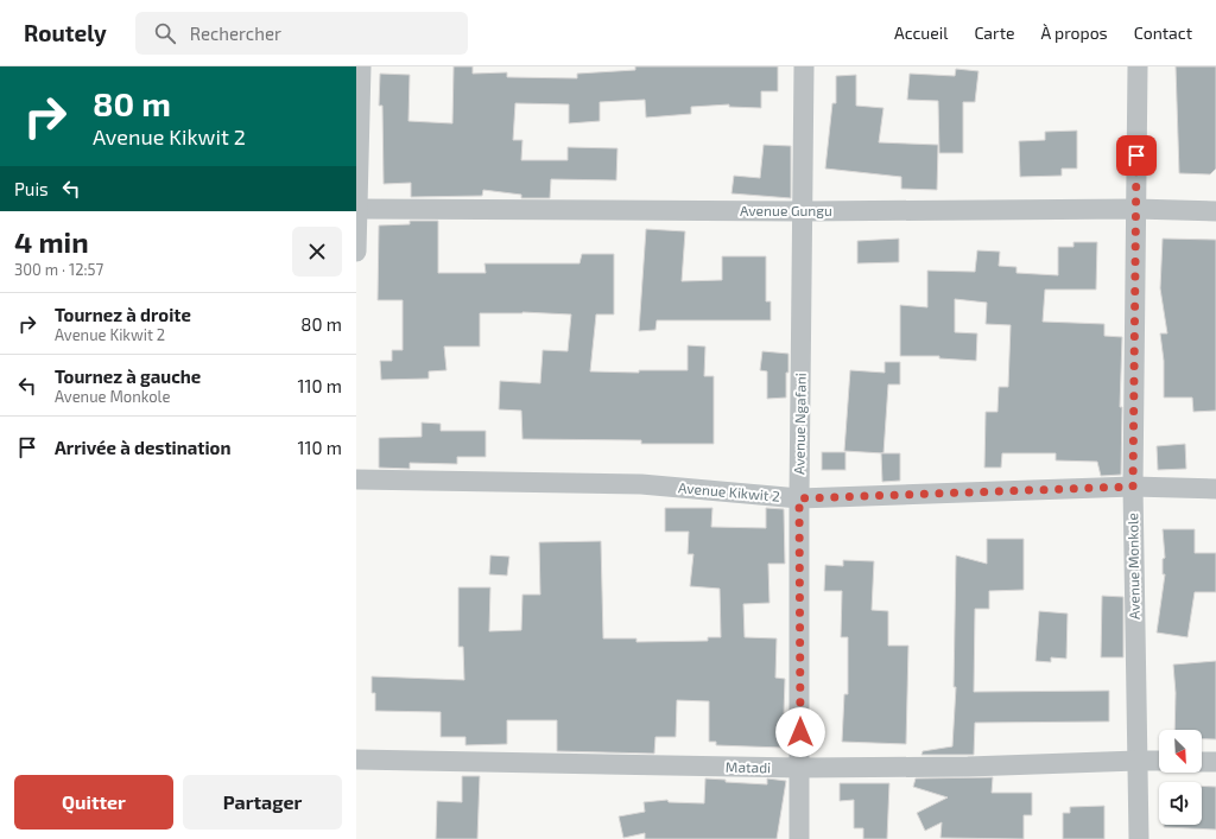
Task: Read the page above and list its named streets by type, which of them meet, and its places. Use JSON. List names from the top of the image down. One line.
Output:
{"streets":{"street":["Avenue Gungu","Avenue Ngafani","Avenue Kikwit 2","Avenue Monkole","Matadi"]},"crossings":[["Avenue Gungu","Avenue Ngafani"],["Avenue Gungu","Avenue Monkole"],["Avenue Ngafani","Avenue Kikwit 2"],["Avenue Ngafani","Matadi"],["Avenue Kikwit 2","Avenue Monkole"],["Avenue Monkole","Matadi"]],"north":"bottom right","page":{"header":"Routely","search":"Rechercher","nav":["Accueil","Carte","À propos","Contact"],"turn":["80 m","Avenue Kikwit 2"],"then":"Puis","heading":["4 min","300 m · 12:57"],"list":[{"name":"Tournez à droite","note":"Avenue Kikwit 2","value":"80 m"},{"name":"Tournez à gauche","note":"Avenue Monkole","value":"110 m"},{"name":"Arrivée à destination","value":"110 m"}],"buttons":["Quitter","Partager"]}}
